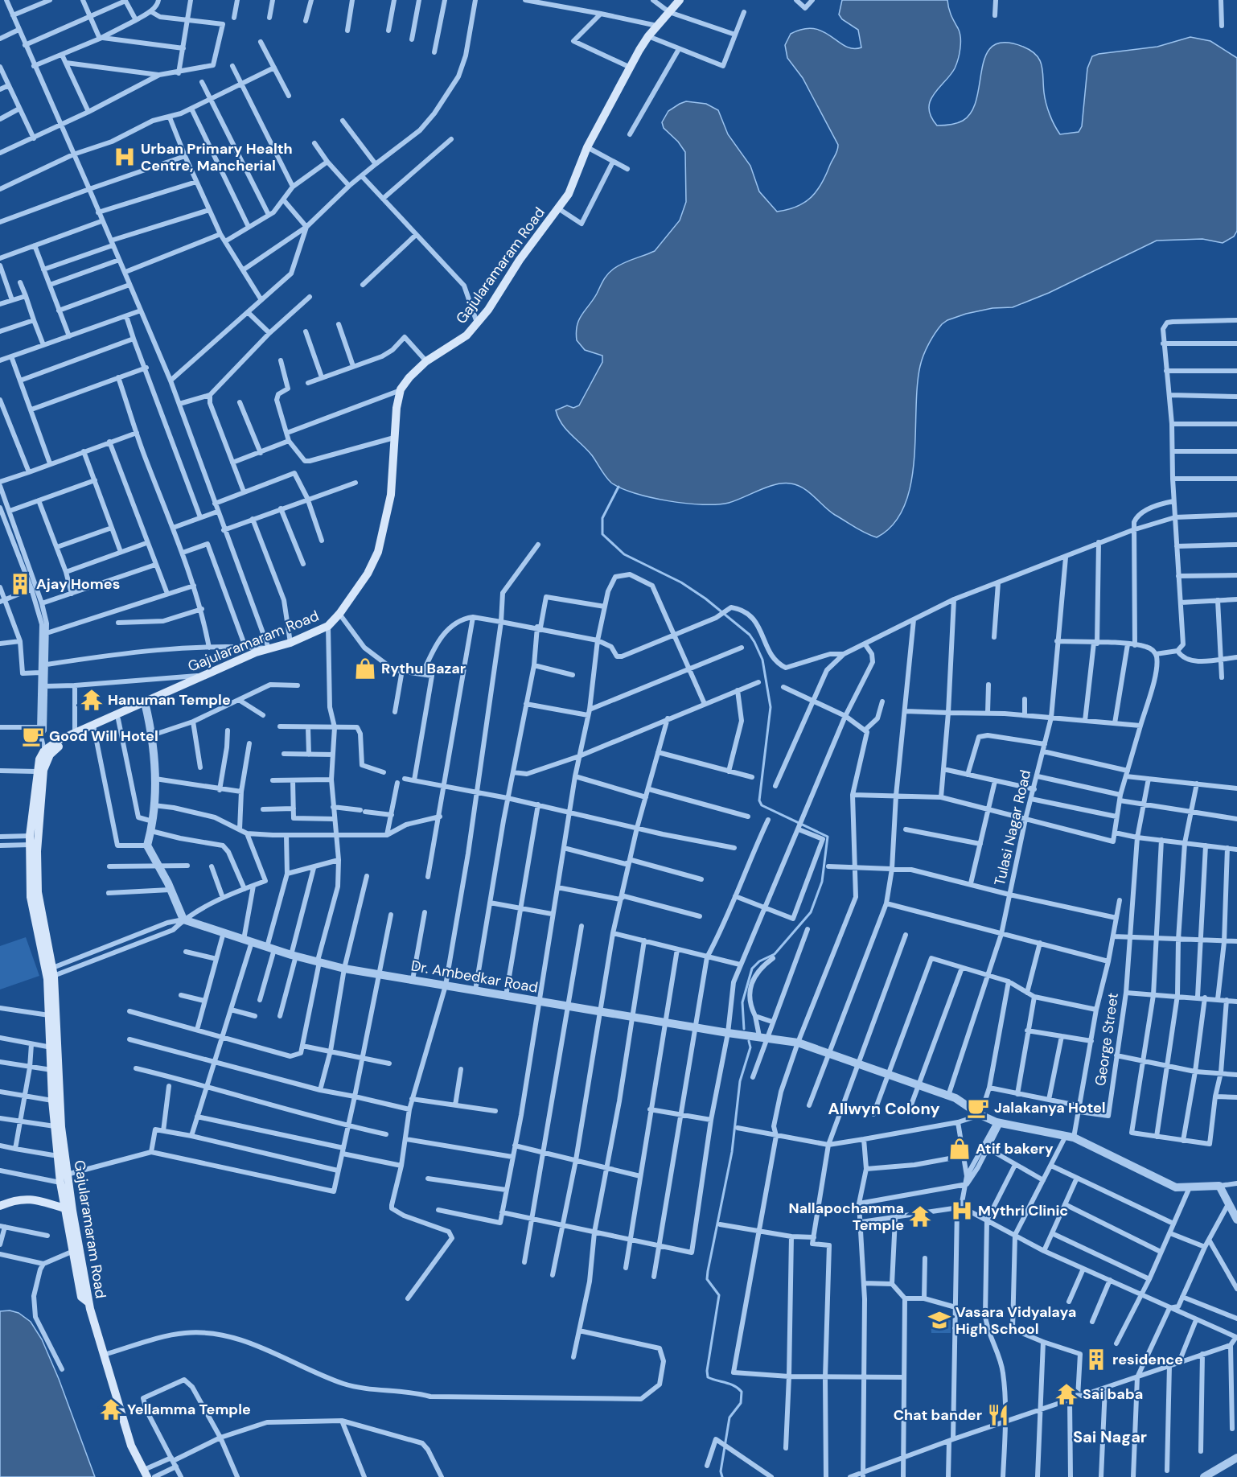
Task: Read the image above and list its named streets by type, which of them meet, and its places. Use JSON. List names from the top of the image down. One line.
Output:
{"streets":{"main road":["Gajularamaram Road"],"street":["Tulasi Nagar Road","Dr. Ambedkar Road","George Street"]},"crossings":[["Tulasi Nagar Road","Dr. Ambedkar Road"]],"districts":["Allwyn Colony","Sai Nagar"],"places":{"hospital":["Urban Primary Health Centre, Mancherial","Mythri Clinic"],"building":["Ajay Homes","residence"],"shop":["Rythu Bazar","Atif bakery"],"temple":["Hanuman Temple","Nallapochamma Temple","Sai baba","Yellamma Temple"],"cafe":["Good Will Hotel","Jalakanya Hotel"],"school or university":["Vasara Vidyalaya High School"],"restaurant":["Chat bander"]}}
